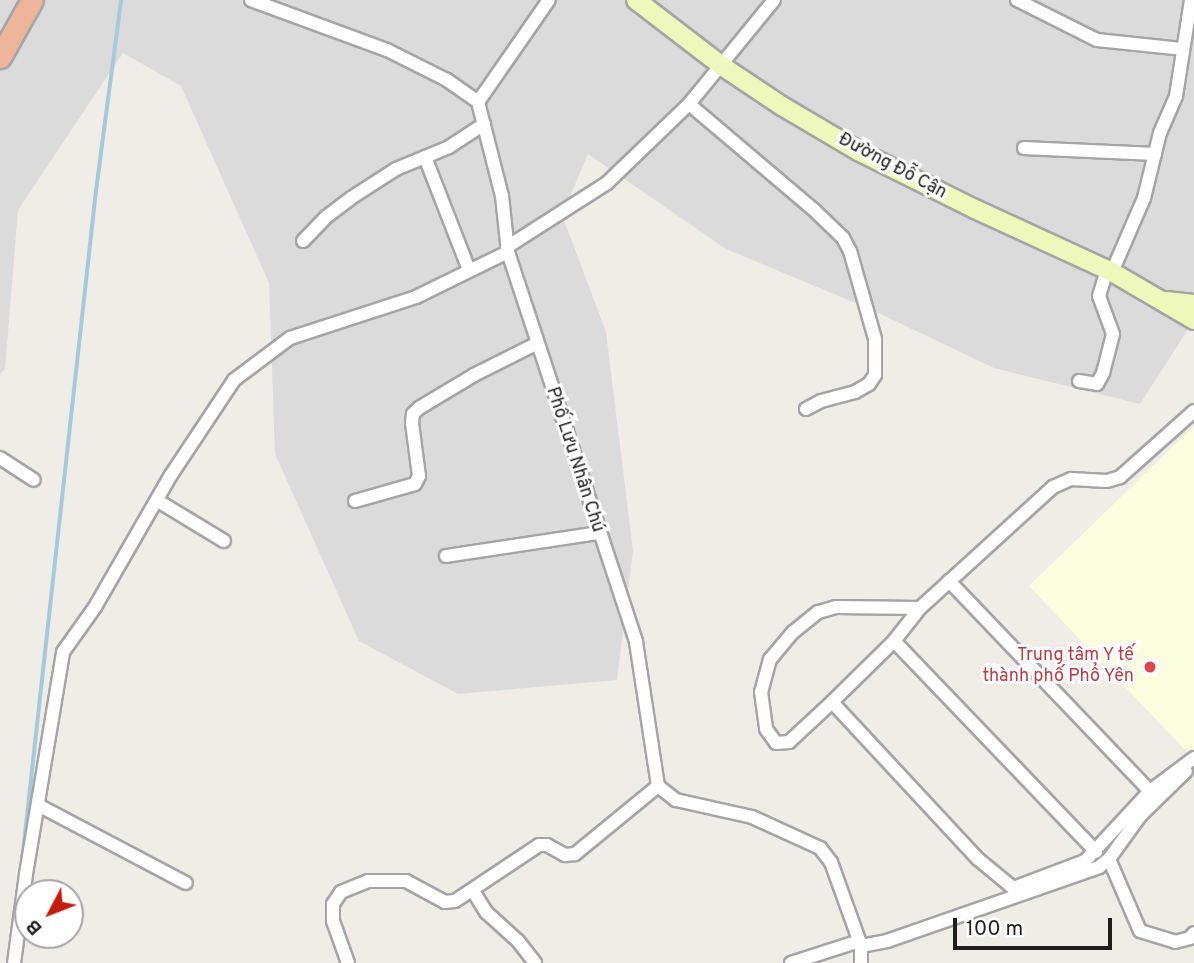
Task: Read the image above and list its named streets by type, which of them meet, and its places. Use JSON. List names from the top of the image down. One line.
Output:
{"streets":{"main road":["Đường Đỗ Cận"],"street":["Phố Lưu Nhân Chú"]},"places":["Trung tâm Y tế thành phố Phổ Yên"],"scale_bar":"100 m","north":"bottom left"}
